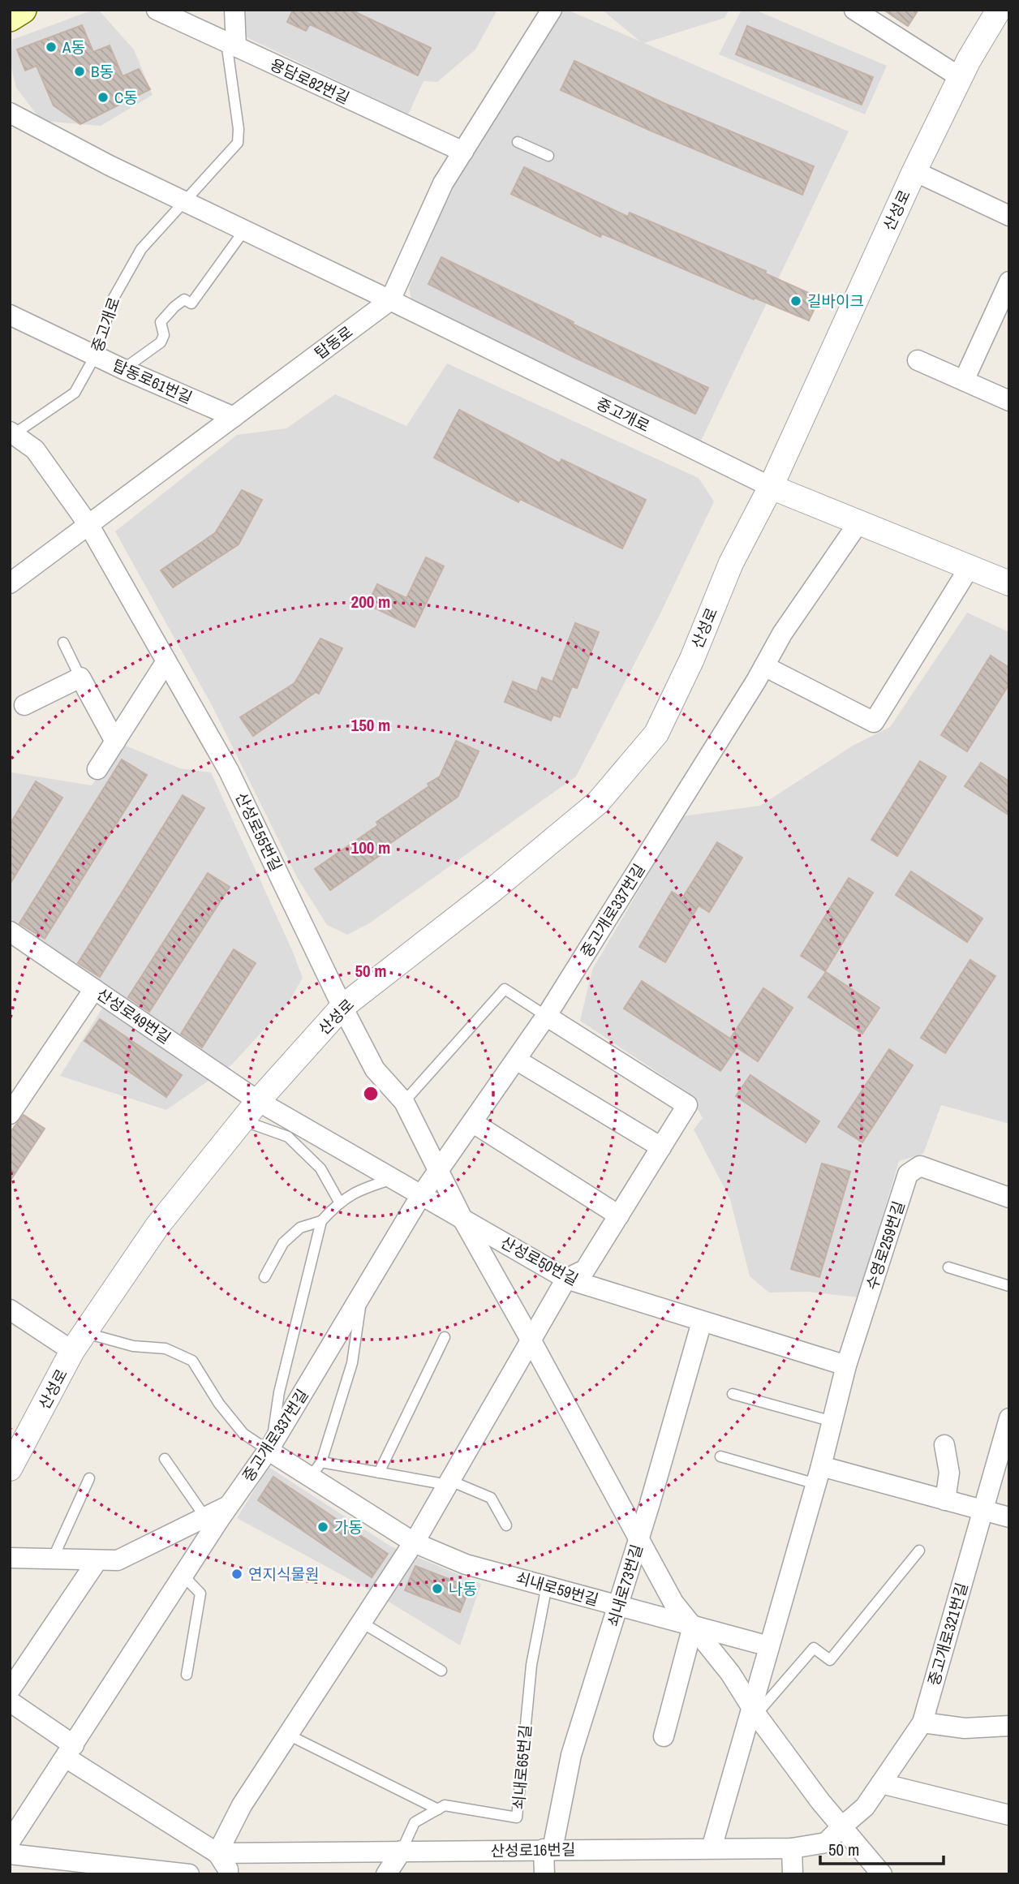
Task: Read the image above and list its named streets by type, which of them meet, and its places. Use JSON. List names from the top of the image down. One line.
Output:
{"streets":{"street":["용담로82번길","산성로","중고개로","탑동로","탑동로61번길","산성로55번길","중고개로337번길","산성로49번길","수영로259번길","산성로50번길","쇠내로73번길","쇠내로59번길","중고개로321번길","쇠내로65번길","산성로16번길"]},"crossings":[["용담로82번길","탑동로"],["산성로","중고개로"],["산성로","산성로55번길"],["산성로","산성로49번길"],["산성로","산성로50번길"],["중고개로","탑동로"],["중고개로","탑동로61번길"],["중고개로","산성로55번길"],["중고개로","중고개로337번길"],["탑동로","탑동로61번길"],["탑동로","산성로55번길"],["산성로55번길","중고개로337번길"],["산성로55번길","산성로50번길"],["중고개로337번길","산성로50번길"],["중고개로337번길","쇠내로59번길"],["산성로49번길","산성로50번길"],["수영로259번길","산성로50번길"],["수영로259번길","쇠내로59번길"],["수영로259번길","산성로16번길"],["산성로50번길","쇠내로73번길"],["쇠내로73번길","쇠내로59번길"],["쇠내로73번길","산성로16번길"],["쇠내로59번길","쇠내로65번길"],["중고개로321번길","산성로16번길"],["쇠내로65번길","산성로16번길"]],"places":["A동","B동","C동","길바이크","가동","연지식물원","나동"],"scale_bar":"50 m","rings":["200 m","150 m","100 m","50 m"]}
